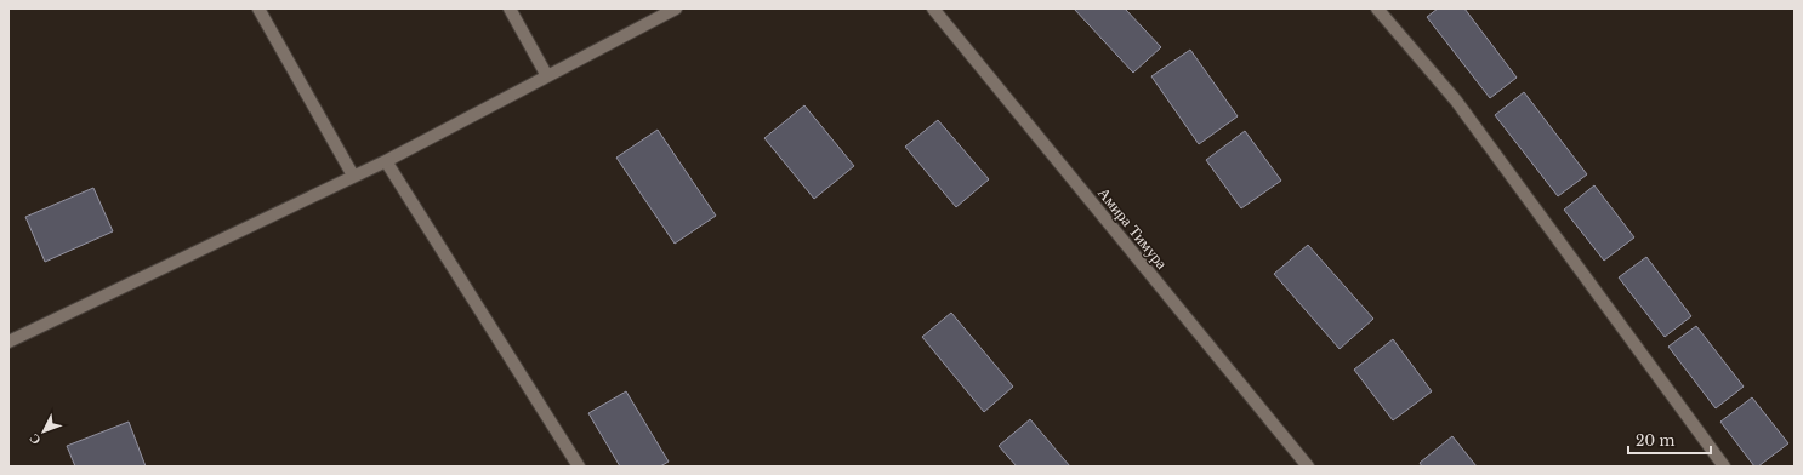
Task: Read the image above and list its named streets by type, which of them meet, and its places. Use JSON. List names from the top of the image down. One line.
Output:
{"streets":{"street":["Амира Тимура"]},"scale_bar":"20 m","north":"bottom left"}
